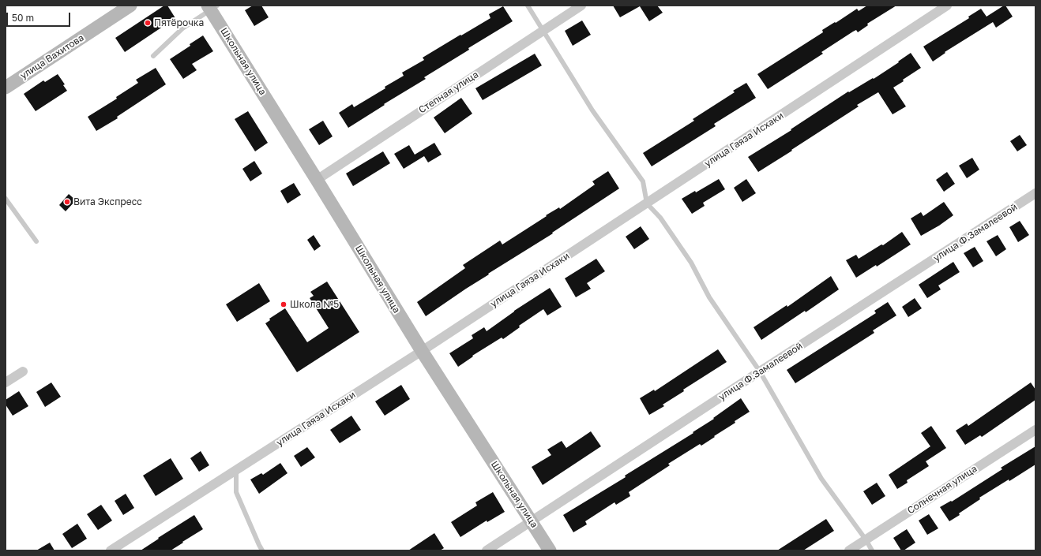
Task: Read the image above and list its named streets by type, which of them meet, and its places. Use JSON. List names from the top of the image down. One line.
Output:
{"streets":{"street":["улица Вахитова","Школьная улица","Степная улица","улица Гаяза Исхаки","улица Ф.Замалеевой","Солнечная улица"]},"crossings":[["Школьная улица","Степная улица"],["Школьная улица","улица Гаяза Исхаки"],["Школьная улица","улица Ф.Замалеевой"]],"places":["Пятёрочка","Вита Экспресс","Школа №5"],"scale_bar":"50 m"}
